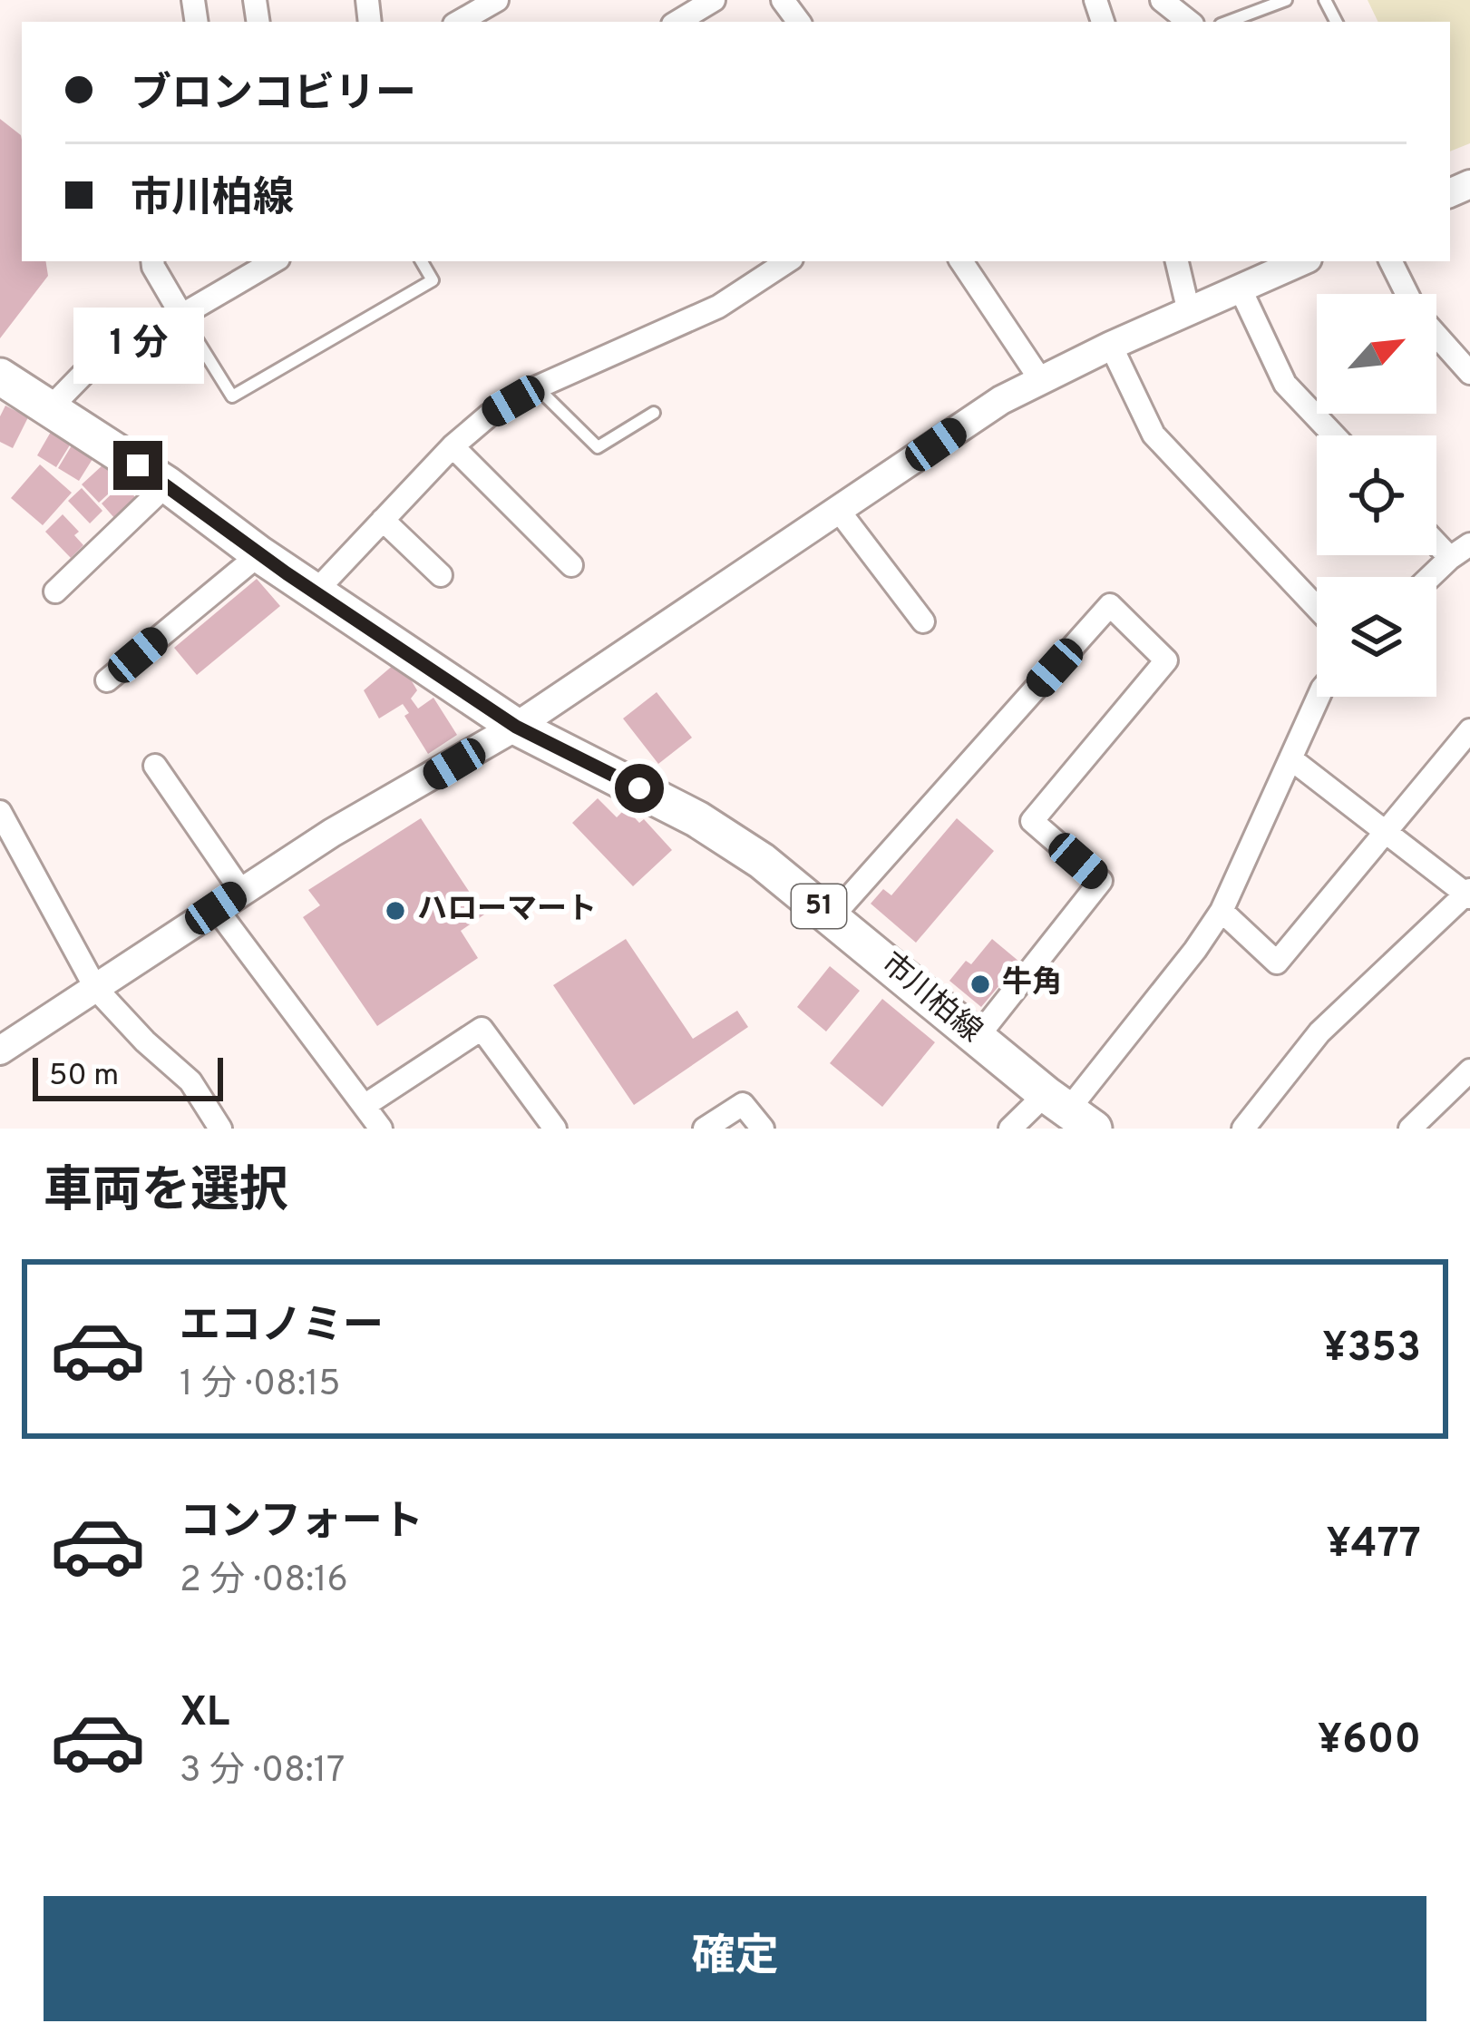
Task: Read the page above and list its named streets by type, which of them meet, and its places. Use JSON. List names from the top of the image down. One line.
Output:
{"streets":{"main road":["51","市川柏線"]},"places":["ハローマート","牛角"],"scale_bar":"50 m","north":"top right","page":{"banner":["ブロンコビリー","市川柏線"],"bubble":"1 分","scale":"50 m","heading":"車両を選択","list":[{"name":"エコノミー","note":"1 分 · 08:15","value":"¥353"},{"name":"コンフォート","note":"2 分 · 08:16","value":"¥477"},{"name":"XL","note":"3 分 · 08:17","value":"¥600"}],"buttons":"確定"}}
